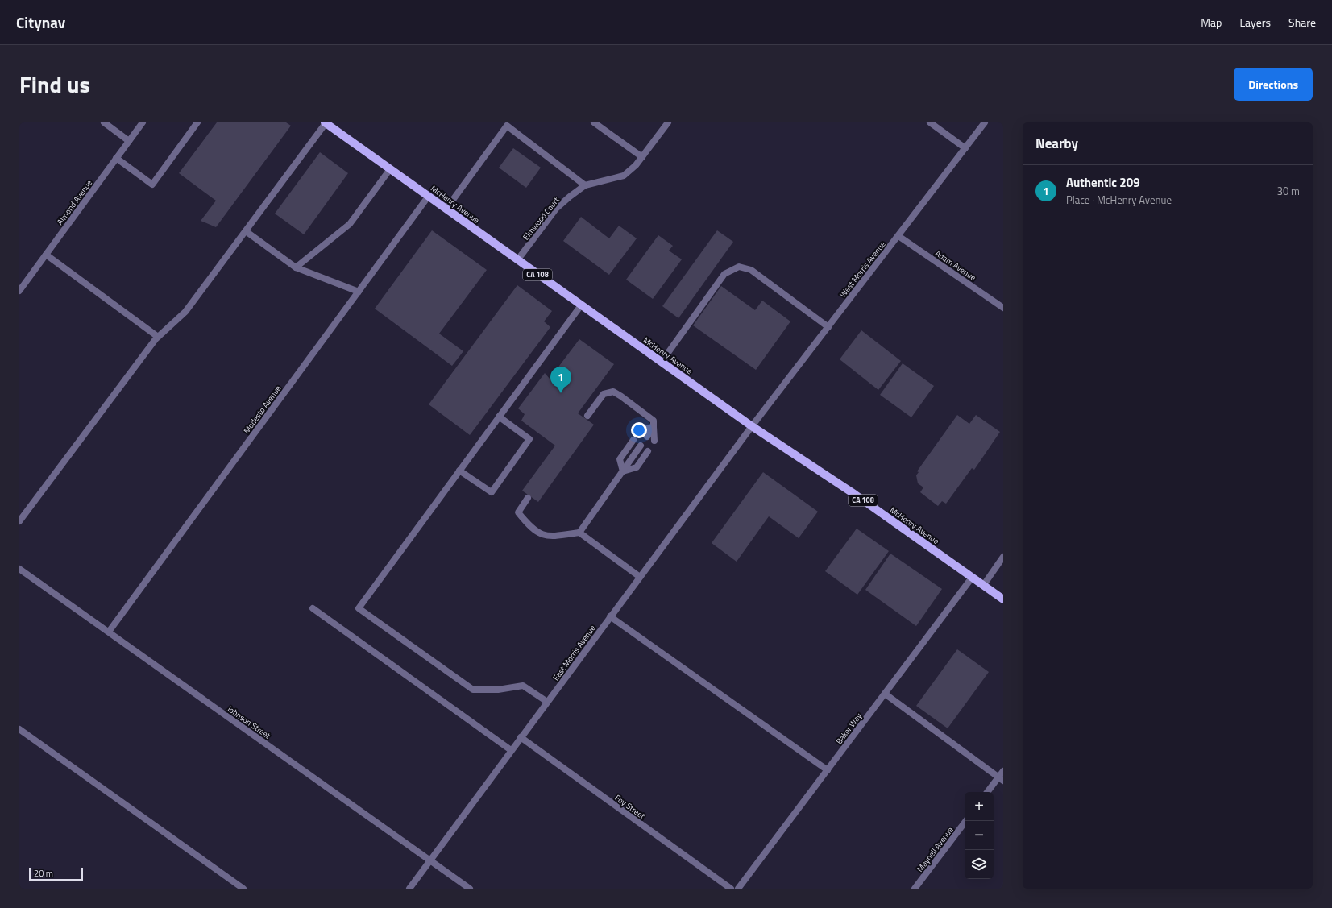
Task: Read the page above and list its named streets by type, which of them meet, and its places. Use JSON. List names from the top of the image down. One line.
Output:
{"streets":{"main road":["McHenry Avenue","CA 108"],"street":["Almond Avenue","Elmwood Court","Adam Avenue","West Morris Avenue","Modesto Avenue","East Morris Avenue","Johnson Street","Baker Way","Foy Street","Maynell Avenue"]},"crossings":[["McHenry Avenue","Elmwood Court"],["McHenry Avenue","West Morris Avenue"],["McHenry Avenue","Modesto Avenue"],["McHenry Avenue","East Morris Avenue"],["McHenry Avenue","Baker Way"],["Adam Avenue","West Morris Avenue"],["West Morris Avenue","East Morris Avenue"],["Modesto Avenue","Johnson Street"],["East Morris Avenue","Johnson Street"],["East Morris Avenue","Foy Street"]],"scale_bar":"20 m","page":{"header":"Citynav","nav":["Map","Layers","Share"],"title":"Find us","buttons":"Directions","heading":"Nearby","list":[{"mark":"1","name":"Authentic 209","note":"Place · McHenry Avenue","value":"30 m"}],"pins":"1","map_buttons":["+","−"],"scale":"20 m"}}
